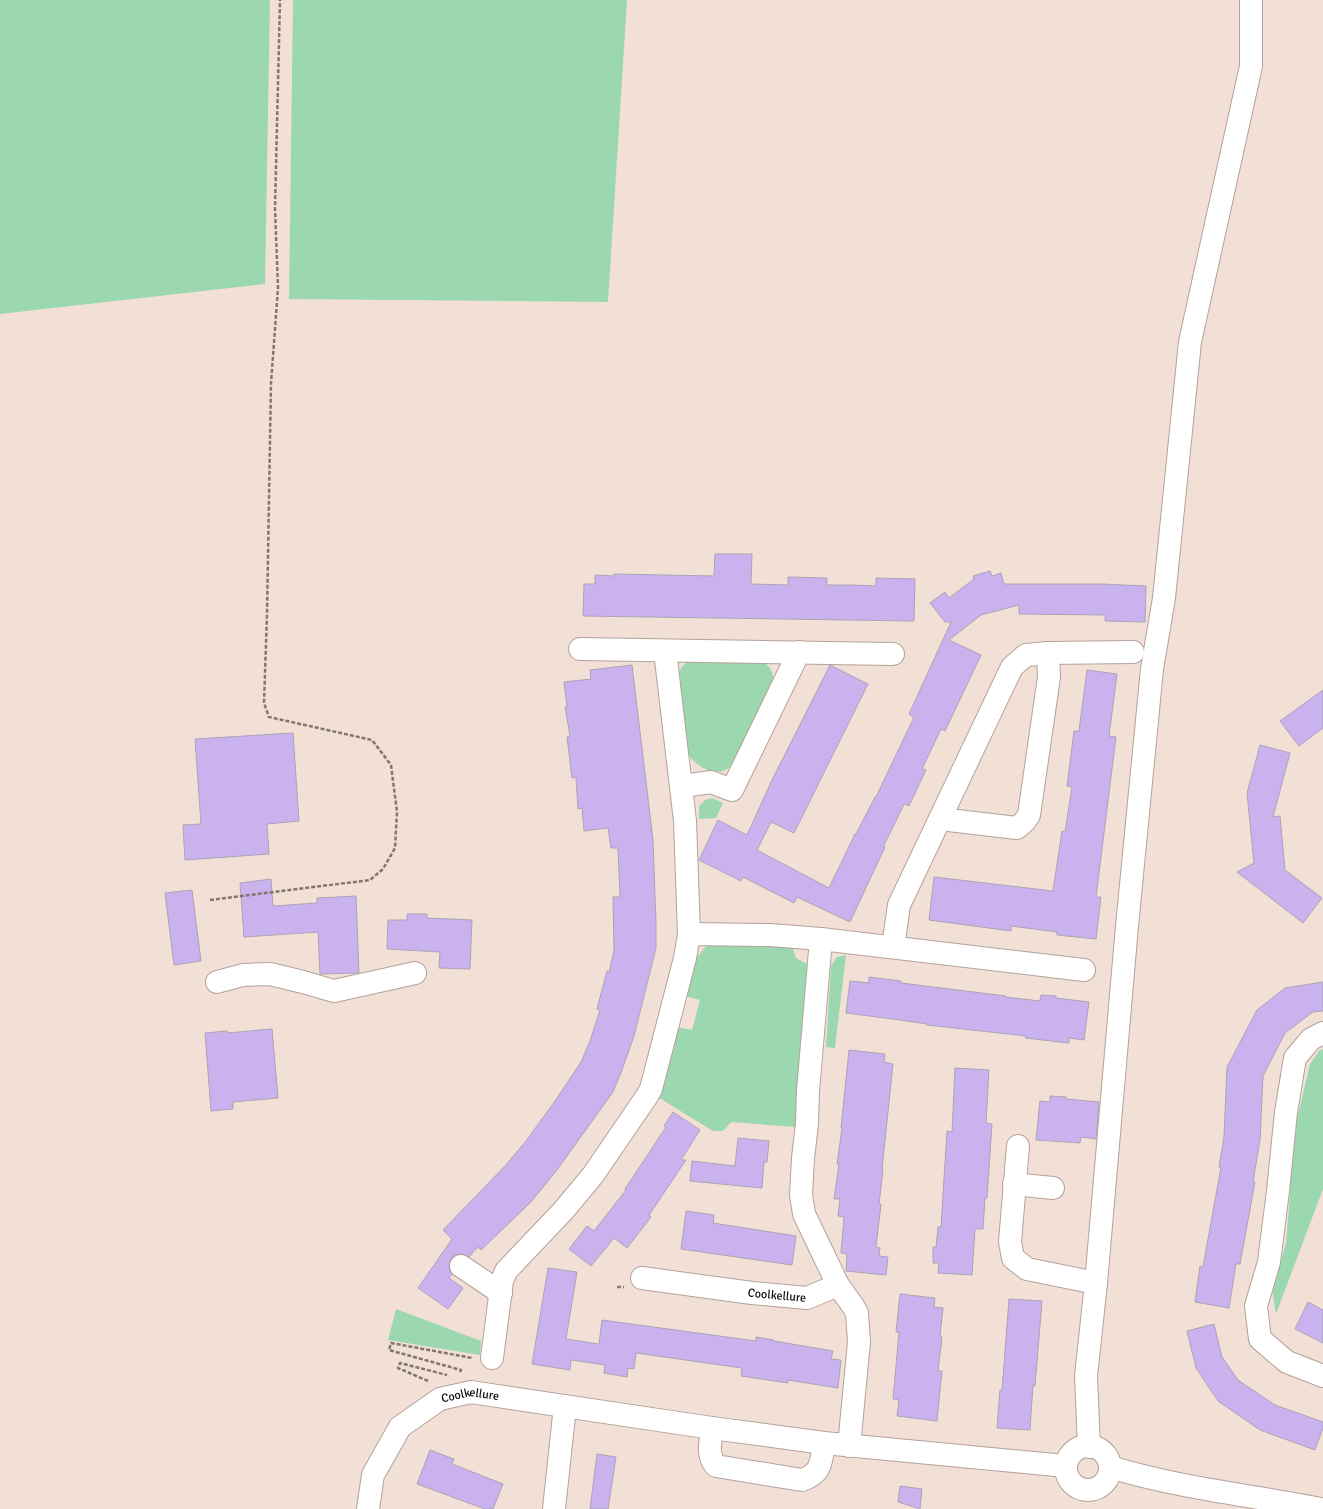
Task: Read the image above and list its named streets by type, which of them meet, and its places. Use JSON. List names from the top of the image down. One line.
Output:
{"streets":{"street":["Coolkellure"]}}
